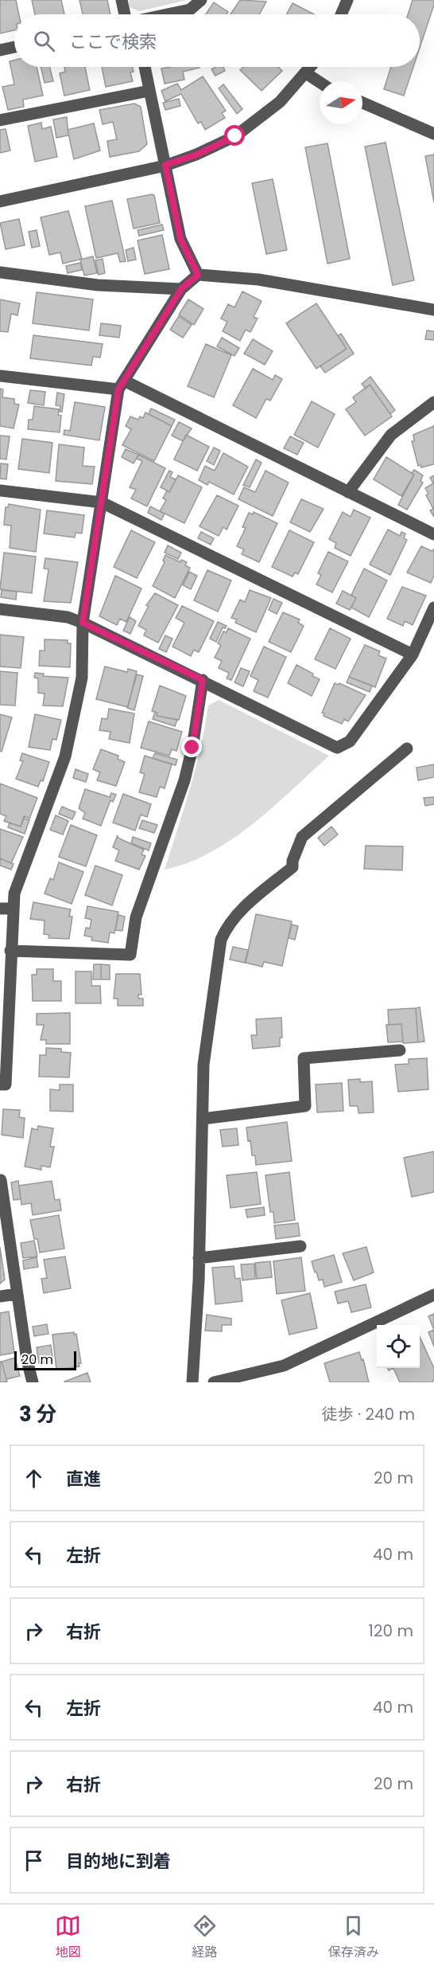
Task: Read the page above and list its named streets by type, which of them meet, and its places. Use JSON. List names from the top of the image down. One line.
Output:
{"scale_bar":"20 m","north":"right","page":{"search":"ここで検索","scale":"20 m","heading":["3 分","徒歩 · 240 m"],"list":[["直進","20 m"],["左折","40 m"],["右折","120 m"],["左折","40 m"],["右折","20 m"],"目的地に到着"],"nav":["地図","経路","保存済み"]}}
